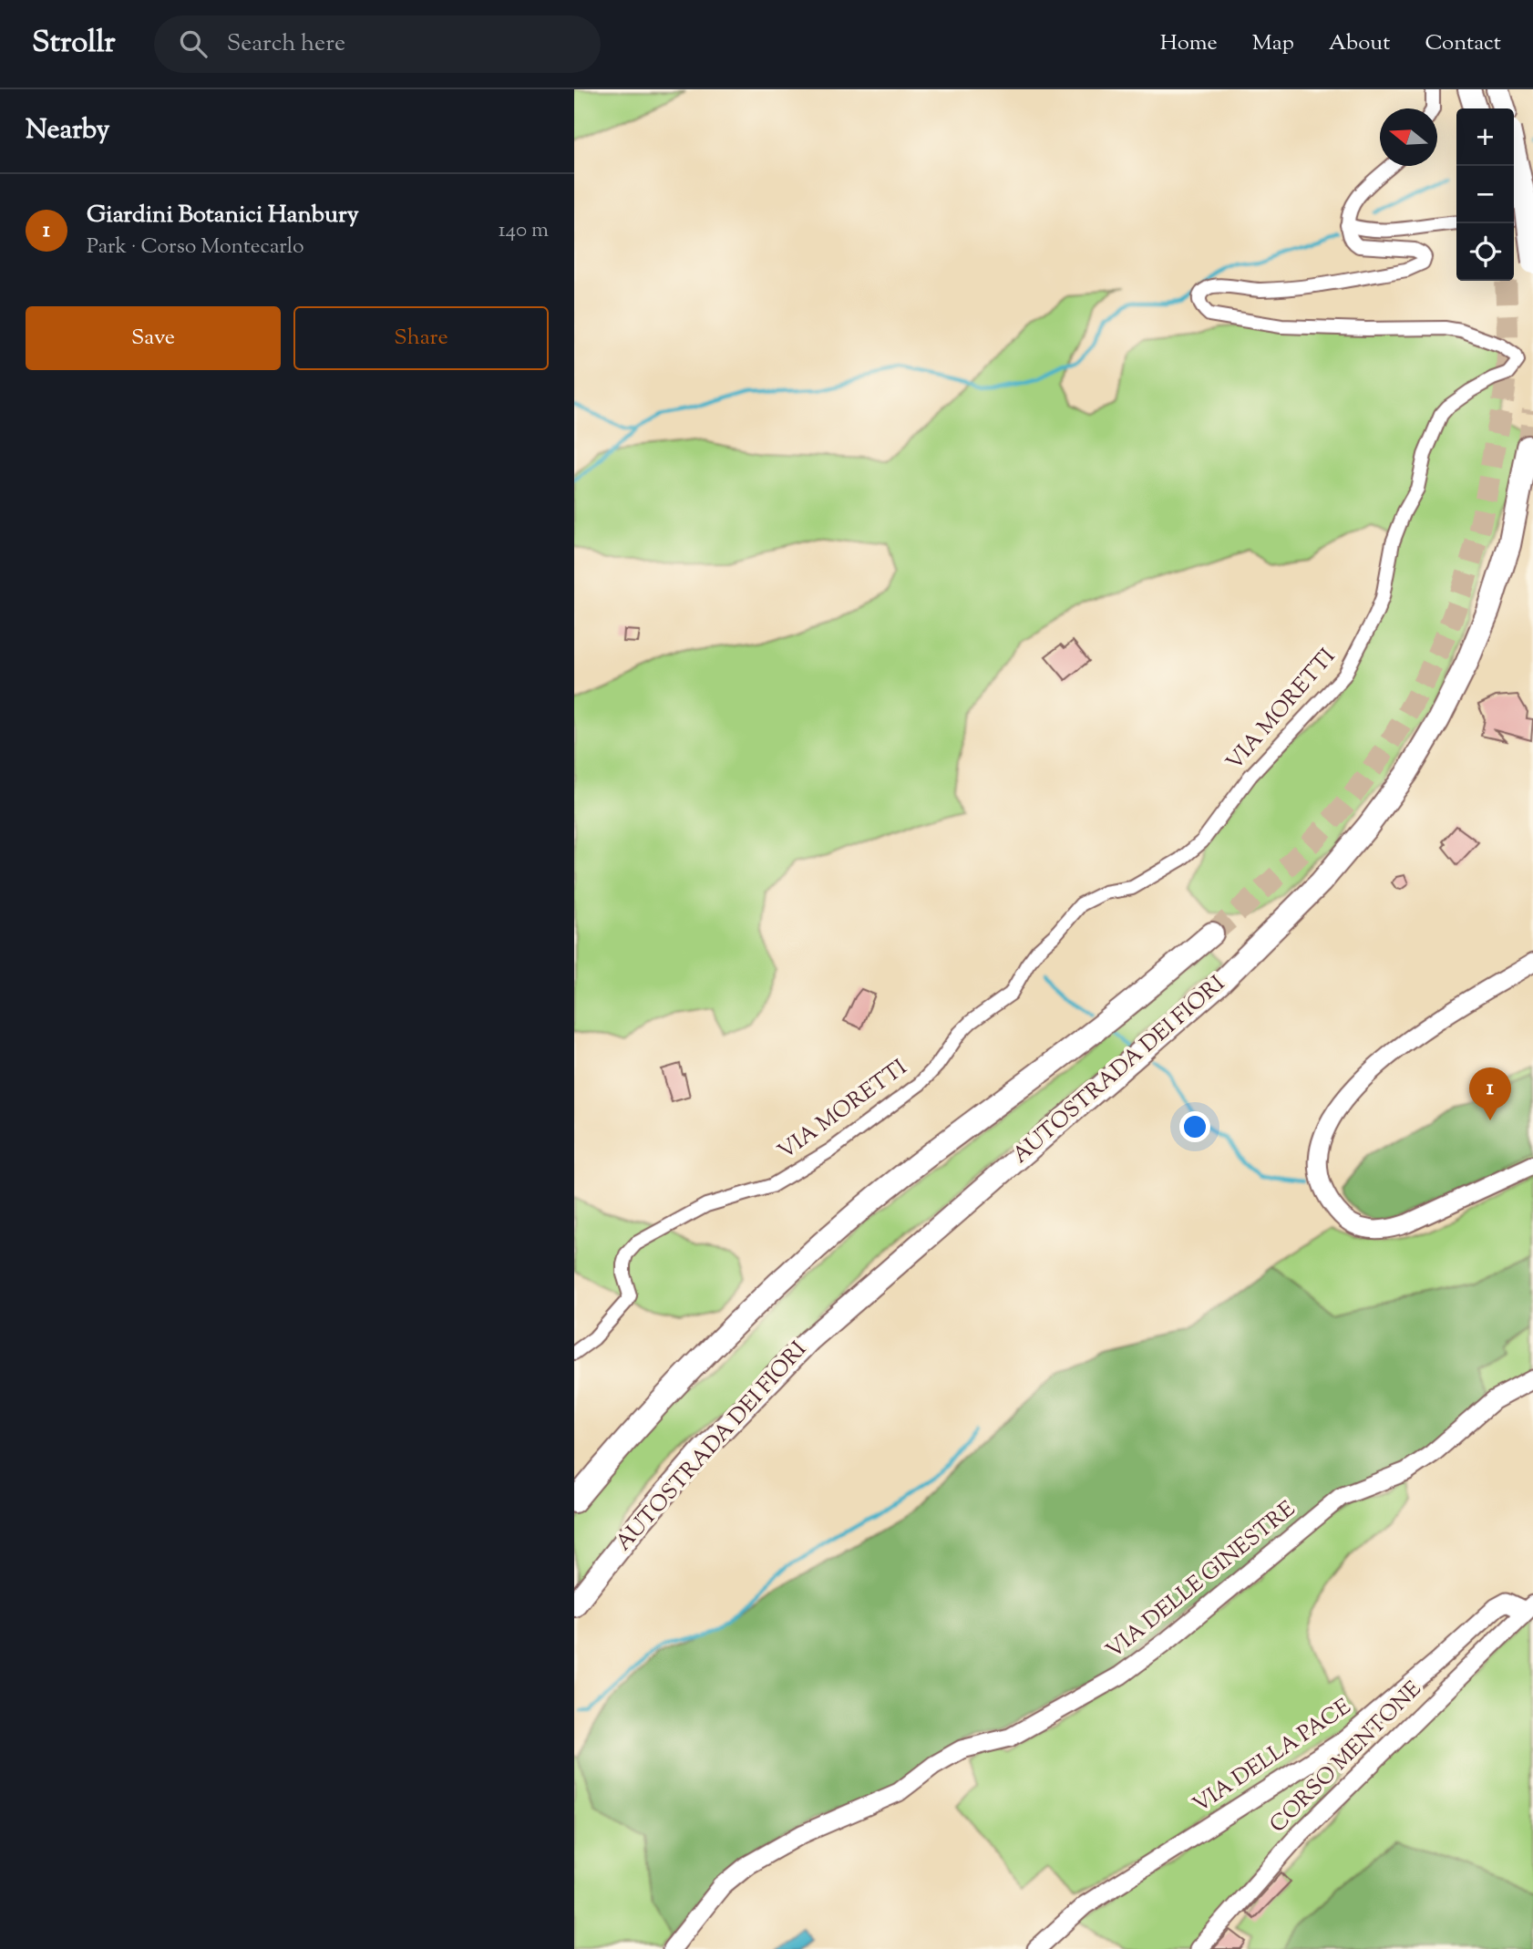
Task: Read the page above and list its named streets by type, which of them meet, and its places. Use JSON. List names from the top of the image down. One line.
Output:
{"streets":{"highway":["AUTOSTRADA DEI FIORI"],"street":["VIA MORETTI","VIA DELLE GINESTRE","VIA DELLA PACE","CORSO MENTONE"]},"crossings":[["VIA DELLA PACE","CORSO MENTONE"]],"north":"left","page":{"header":"Strollr","search":"Search here","nav":["Home","Map","About","Contact"],"heading":"Nearby","map_buttons":["+","−"],"list":[{"mark":"1","name":"Giardini Botanici Hanbury","note":"Park · Corso Montecarlo","value":"140 m"}],"buttons":["Save","Share"],"pins":"1"}}
